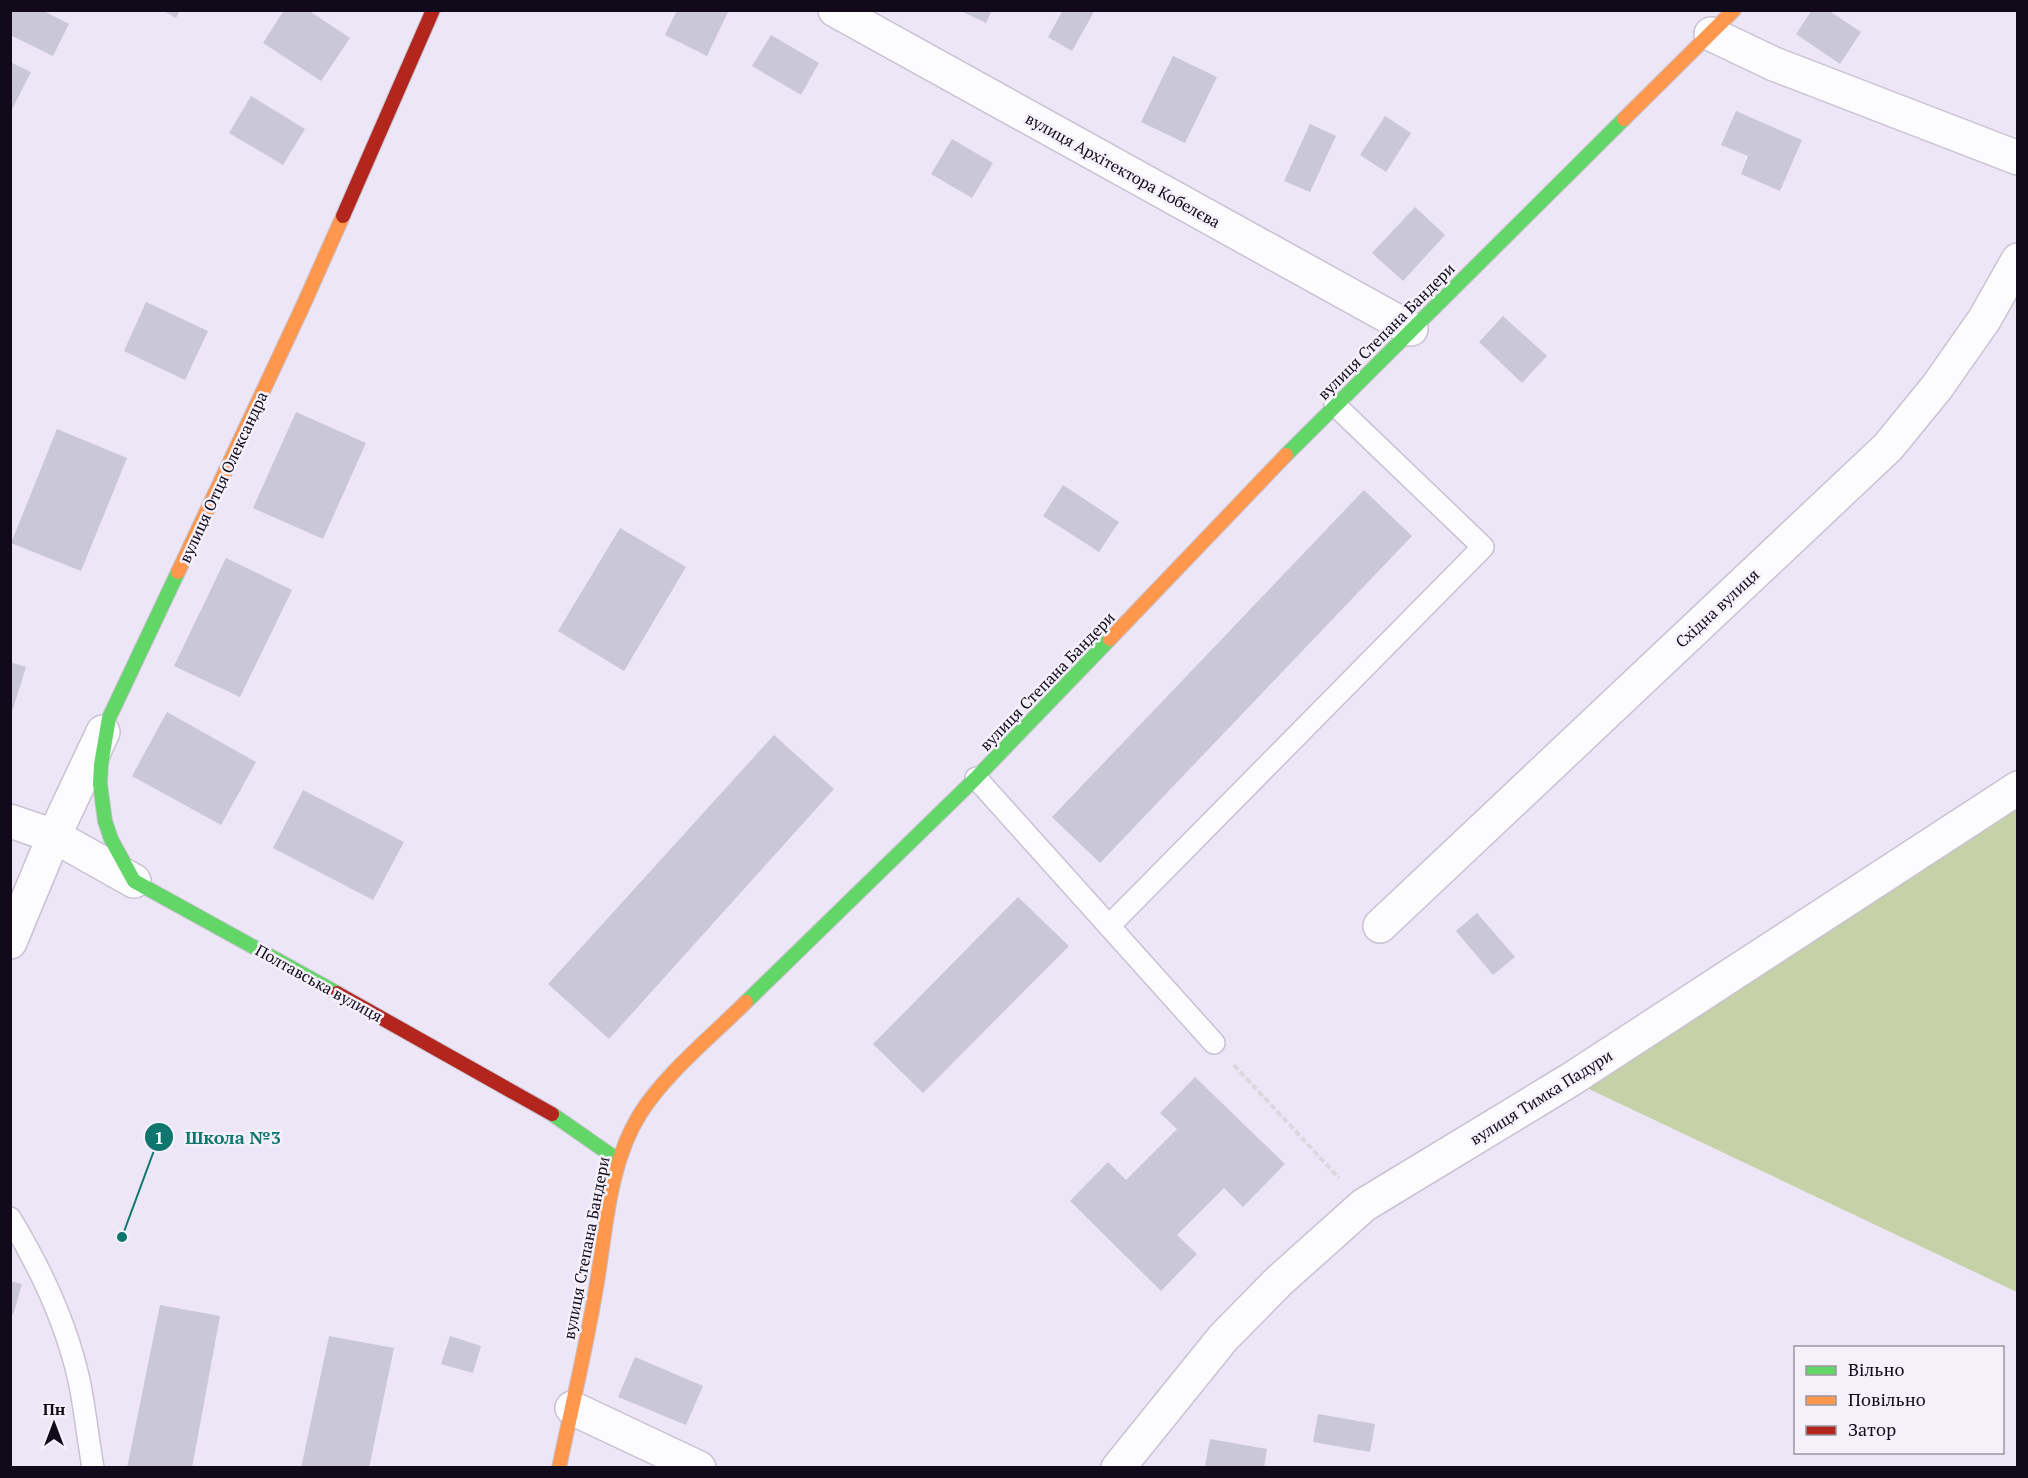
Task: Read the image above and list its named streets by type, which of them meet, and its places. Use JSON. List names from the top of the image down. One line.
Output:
{"streets":{"street":["вулиця Архітектора Кобелєва","вулиця Степана Бандери","вулиця Отця Олександра","Східна вулиця","Полтавська вулиця","вулиця Тимка Падури"]},"crossings":[["вулиця Архітектора Кобелєва","вулиця Степана Бандери"],["вулиця Степана Бандери","Полтавська вулиця"],["вулиця Отця Олександра","Полтавська вулиця"]],"places":["Школа №3"],"legend":["Вільно","Повільно","Затор"],"north":"top"}
